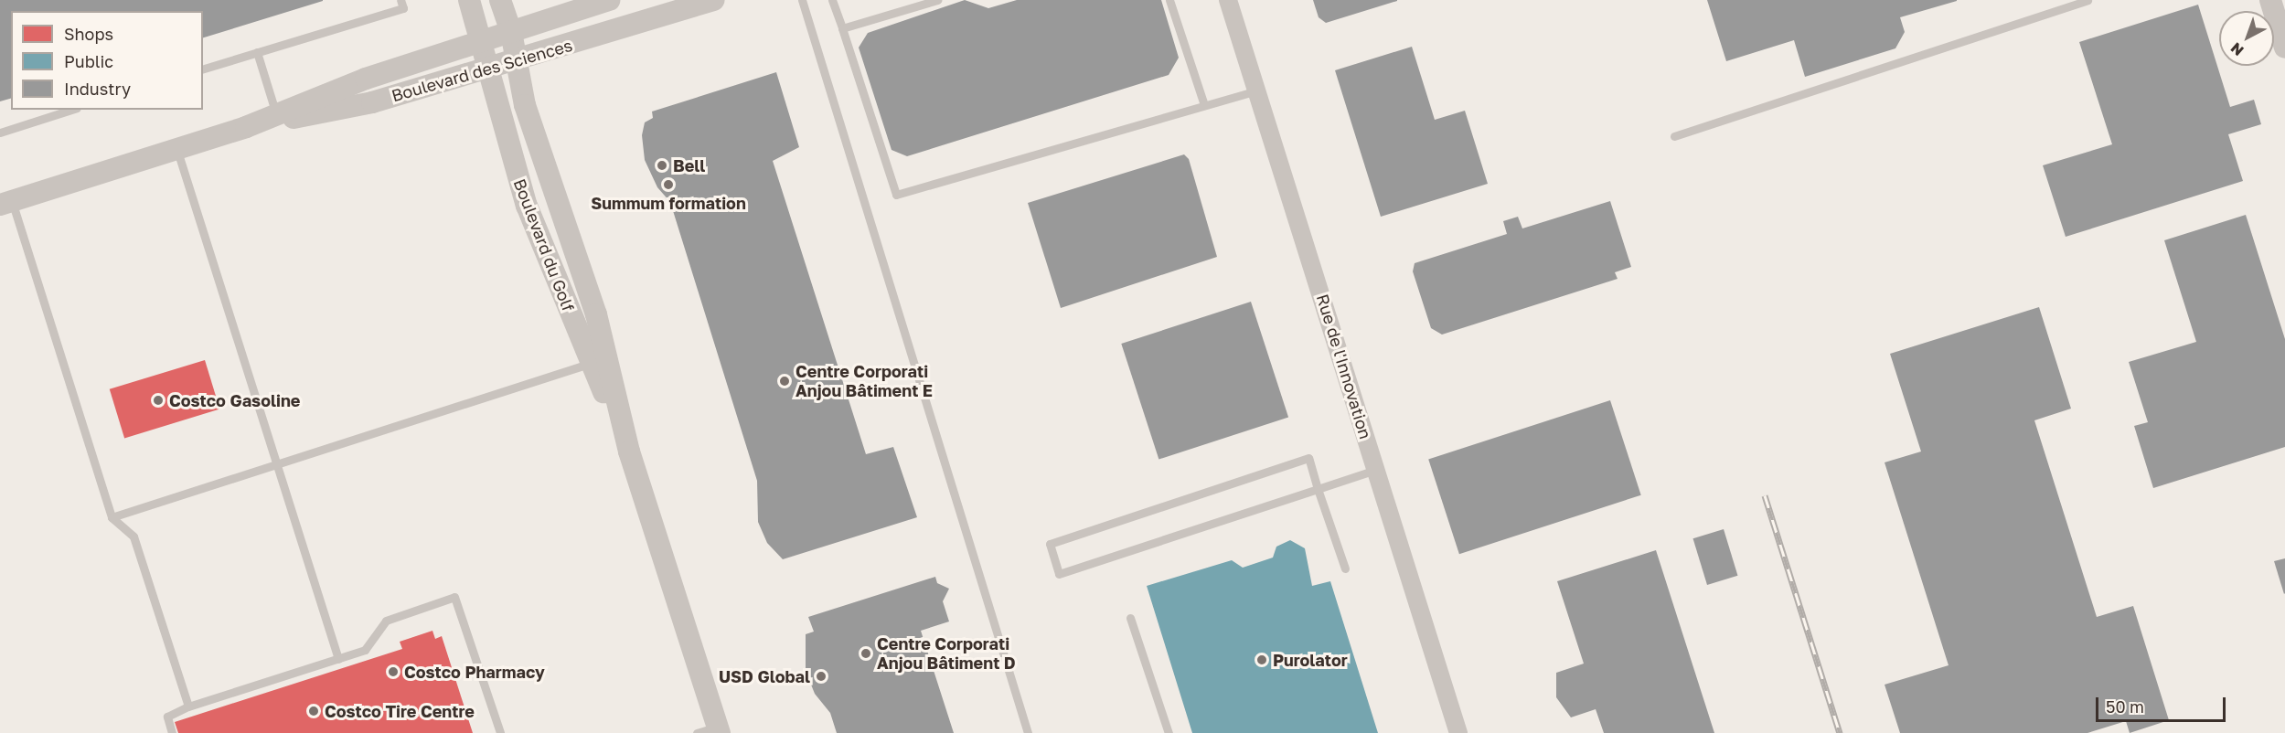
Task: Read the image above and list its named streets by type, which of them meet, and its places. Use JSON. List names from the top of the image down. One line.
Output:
{"streets":{"street":["Boulevard des Sciences","Boulevard du Golf","Rue de l'Innovation"]},"crossings":[["Boulevard des Sciences","Boulevard du Golf"]],"places":["Bell","Summum formation","Centre Corporati Anjou Bâtiment E","Costco Gasoline","Centre Corporati Anjou Bâtiment D","Purolator","Costco Pharmacy","USD Global","Costco Tire Centre"],"legend":["Shops","Public","Industry"],"scale_bar":"50 m","north":"bottom left"}
